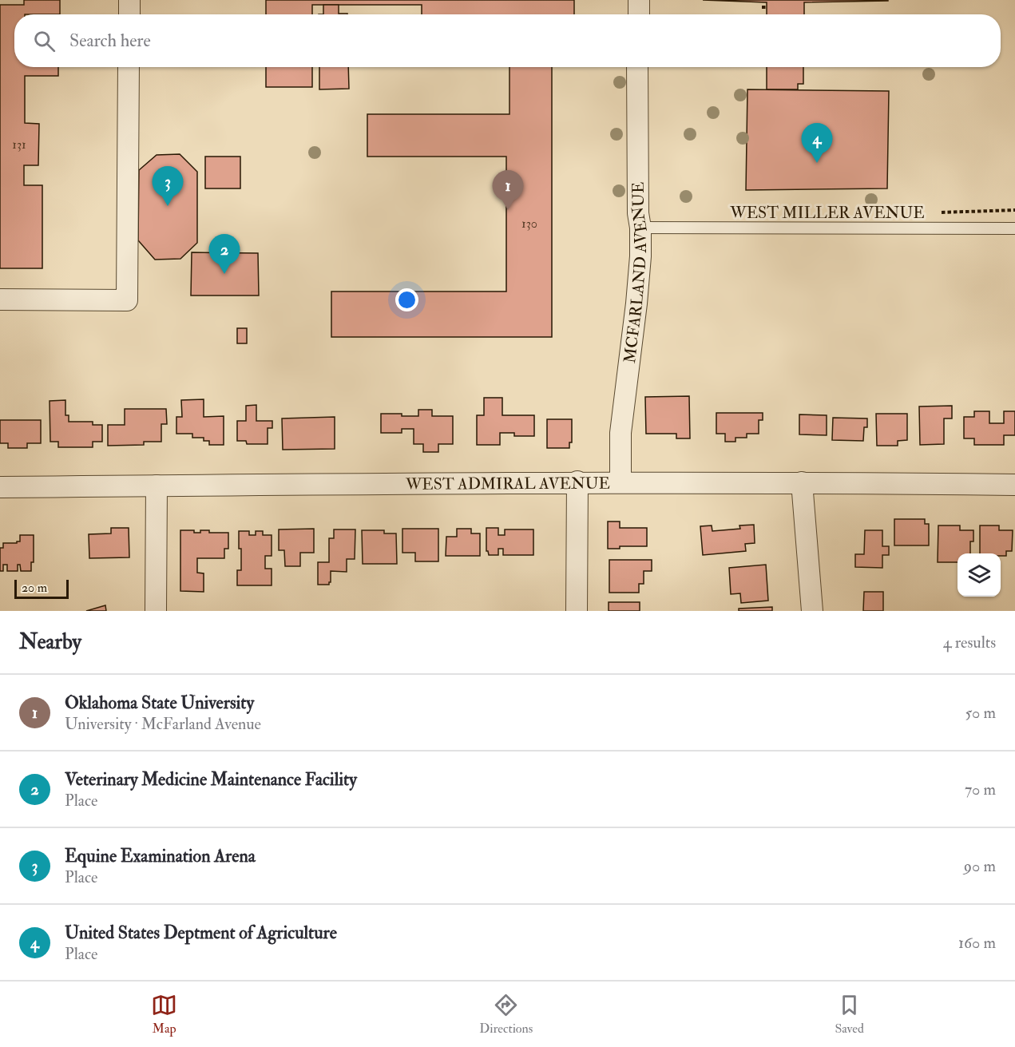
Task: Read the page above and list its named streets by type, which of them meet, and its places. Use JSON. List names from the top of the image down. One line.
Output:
{"streets":{"street":["MCFARLAND AVENUE","WEST ADMIRAL AVENUE"],"lane":["WEST MILLER AVENUE"]},"crossings":[["WEST MILLER AVENUE","MCFARLAND AVENUE"],["MCFARLAND AVENUE","WEST ADMIRAL AVENUE"]],"house_numbers":["131","130"],"scale_bar":"20 m","page":{"search":"Search here","pins":["4","3","1","2"],"scale":"20 m","heading":["Nearby","4 results"],"list":[{"mark":"1","name":"Oklahoma State University","note":"University · McFarland Avenue","value":"50 m"},{"mark":"2","name":"Veterinary Medicine Maintenance Facility","note":"Place","value":"70 m"},{"mark":"3","name":"Equine Examination Arena","note":"Place","value":"90 m"},{"mark":"4","name":"United States Deptment of Agriculture","note":"Place","value":"160 m"}],"nav":["Map","Directions","Saved"]}}
